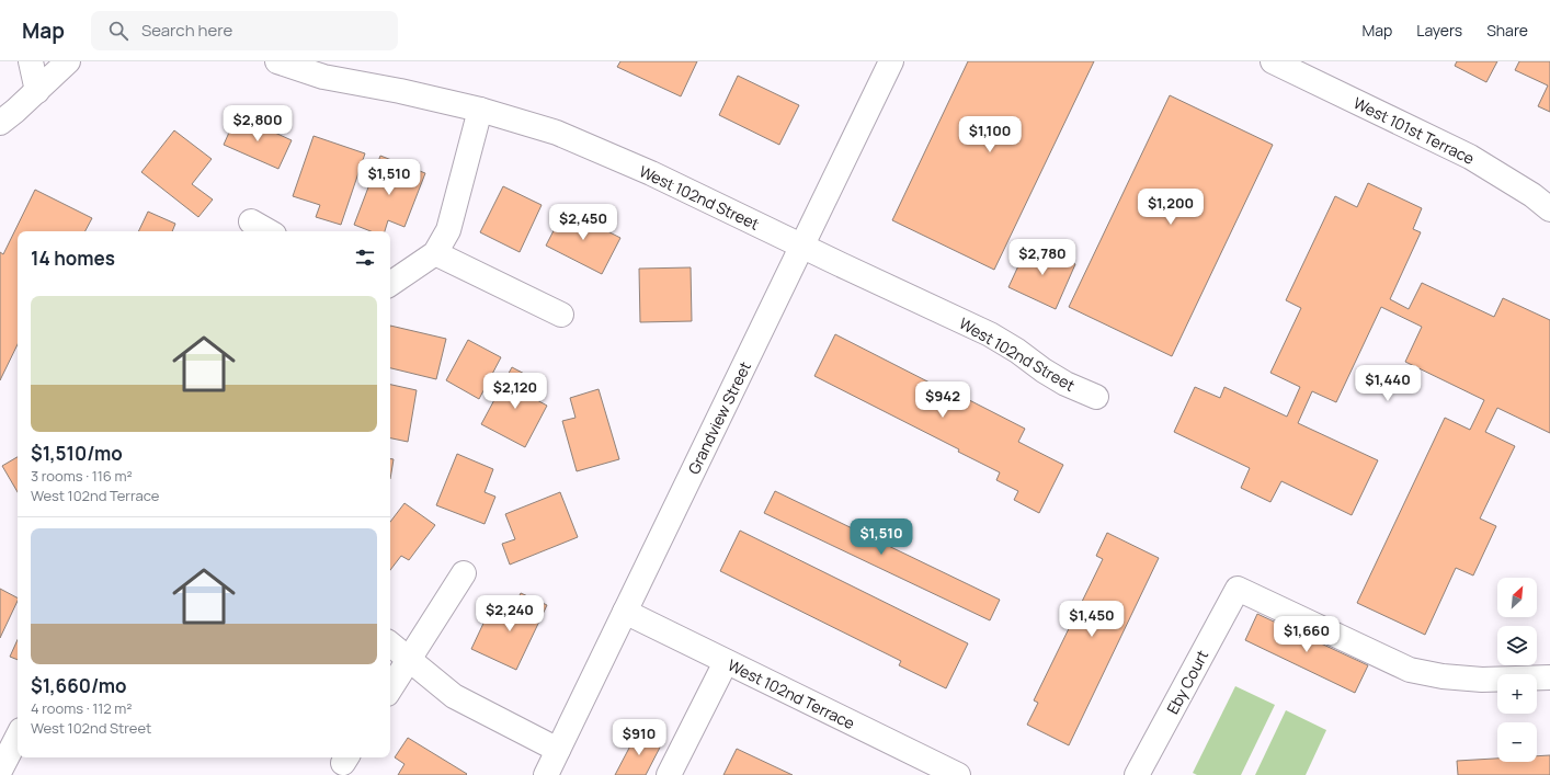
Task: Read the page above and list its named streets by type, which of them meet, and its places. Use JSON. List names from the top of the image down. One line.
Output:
{"streets":{"street":["West 101st Terrace","West 102nd Street","Grandview Street","Eby Court","West 102nd Terrace"]},"crossings":[["West 102nd Street","Grandview Street"],["Grandview Street","West 102nd Terrace"]],"north":"top right","page":{"header":"Map","search":"Search here","nav":["Map","Layers","Share"],"price":["$2,800","$1,100","$1,510","$1,200","$2,450","$2,780","$1,440","$2,120","$942","$1,510","$2,240","$1,450","$1,660","$910"],"heading":"14 homes","list":[{"name":"$1,510/mo","note":"3 rooms · 116 m² · West 102nd Terrace"},{"name":"$1,660/mo","note":"4 rooms · 112 m² · West 102nd Street"}],"map_buttons":["+","−"]}}
